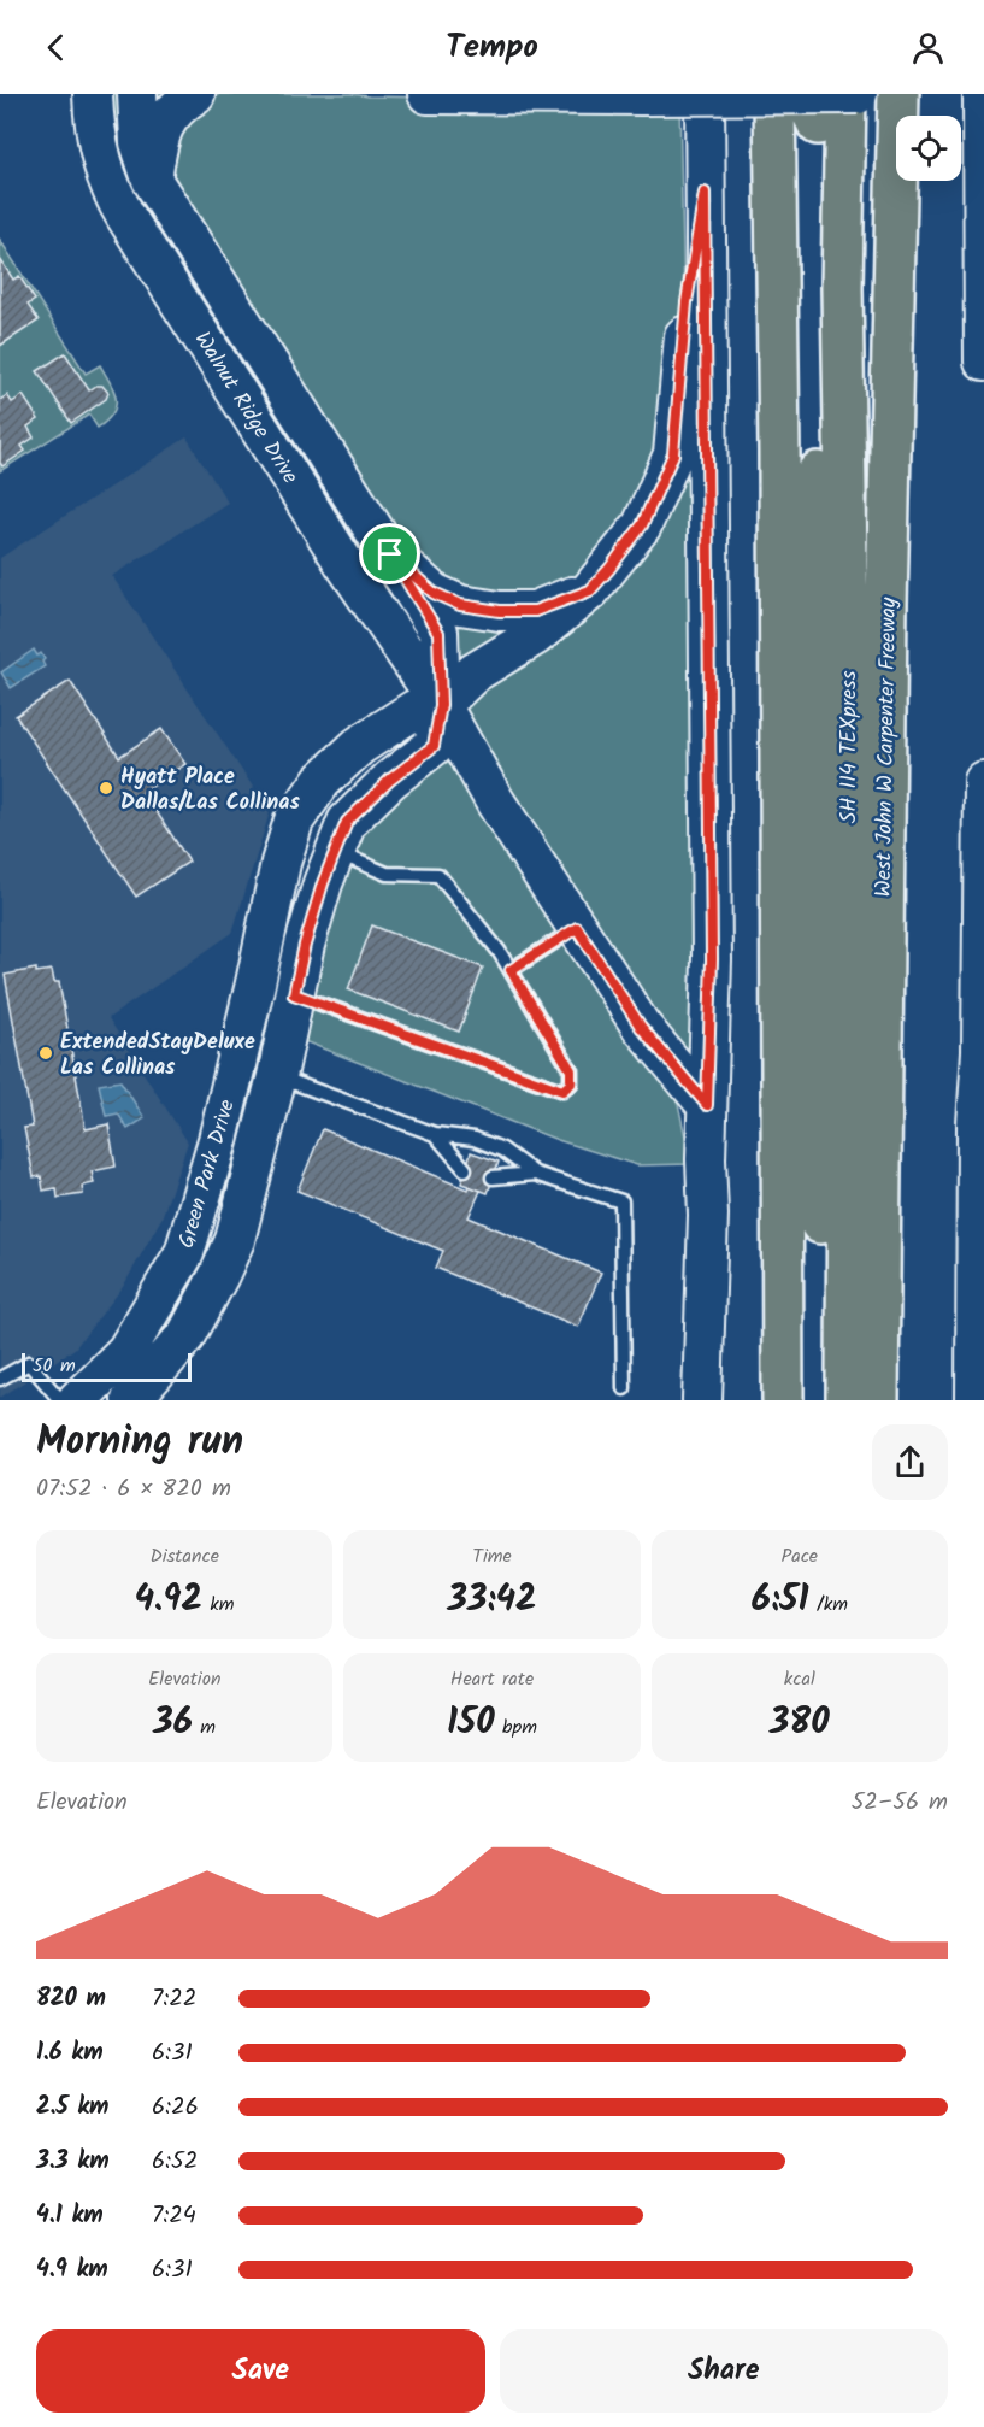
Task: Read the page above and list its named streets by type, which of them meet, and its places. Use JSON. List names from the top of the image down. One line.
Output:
{"streets":{"highway":["SH 114 TEXpress","West John W Carpenter Freeway"],"street":["Walnut Ridge Drive","Green Park Drive"]},"crossings":[["Walnut Ridge Drive","Green Park Drive"]],"places":["Hyatt Place Dallas/Las Collinas","ExtendedStayDeluxe Las Collinas"],"scale_bar":"50 m","page":{"header":"Tempo","scale":"50 m","heading":["Morning run","07:52 · 6 × 820 m"],"stats":[["Distance","4.92 km"],["Time","33:42"],["Pace","6:51 /km"],["Elevation","36 m"],["Heart rate","150 bpm"],["kcal","380"]],"chart":["Elevation","52–56 m"],"list":[{"name":"820 m","note":"7:22"},{"name":"1.6 km","note":"6:31"},{"name":"2.5 km","note":"6:26"},{"name":"3.3 km","note":"6:52"},{"name":"4.1 km","note":"7:24"},{"name":"4.9 km","note":"6:31"}],"buttons":["Save","Share"]}}
